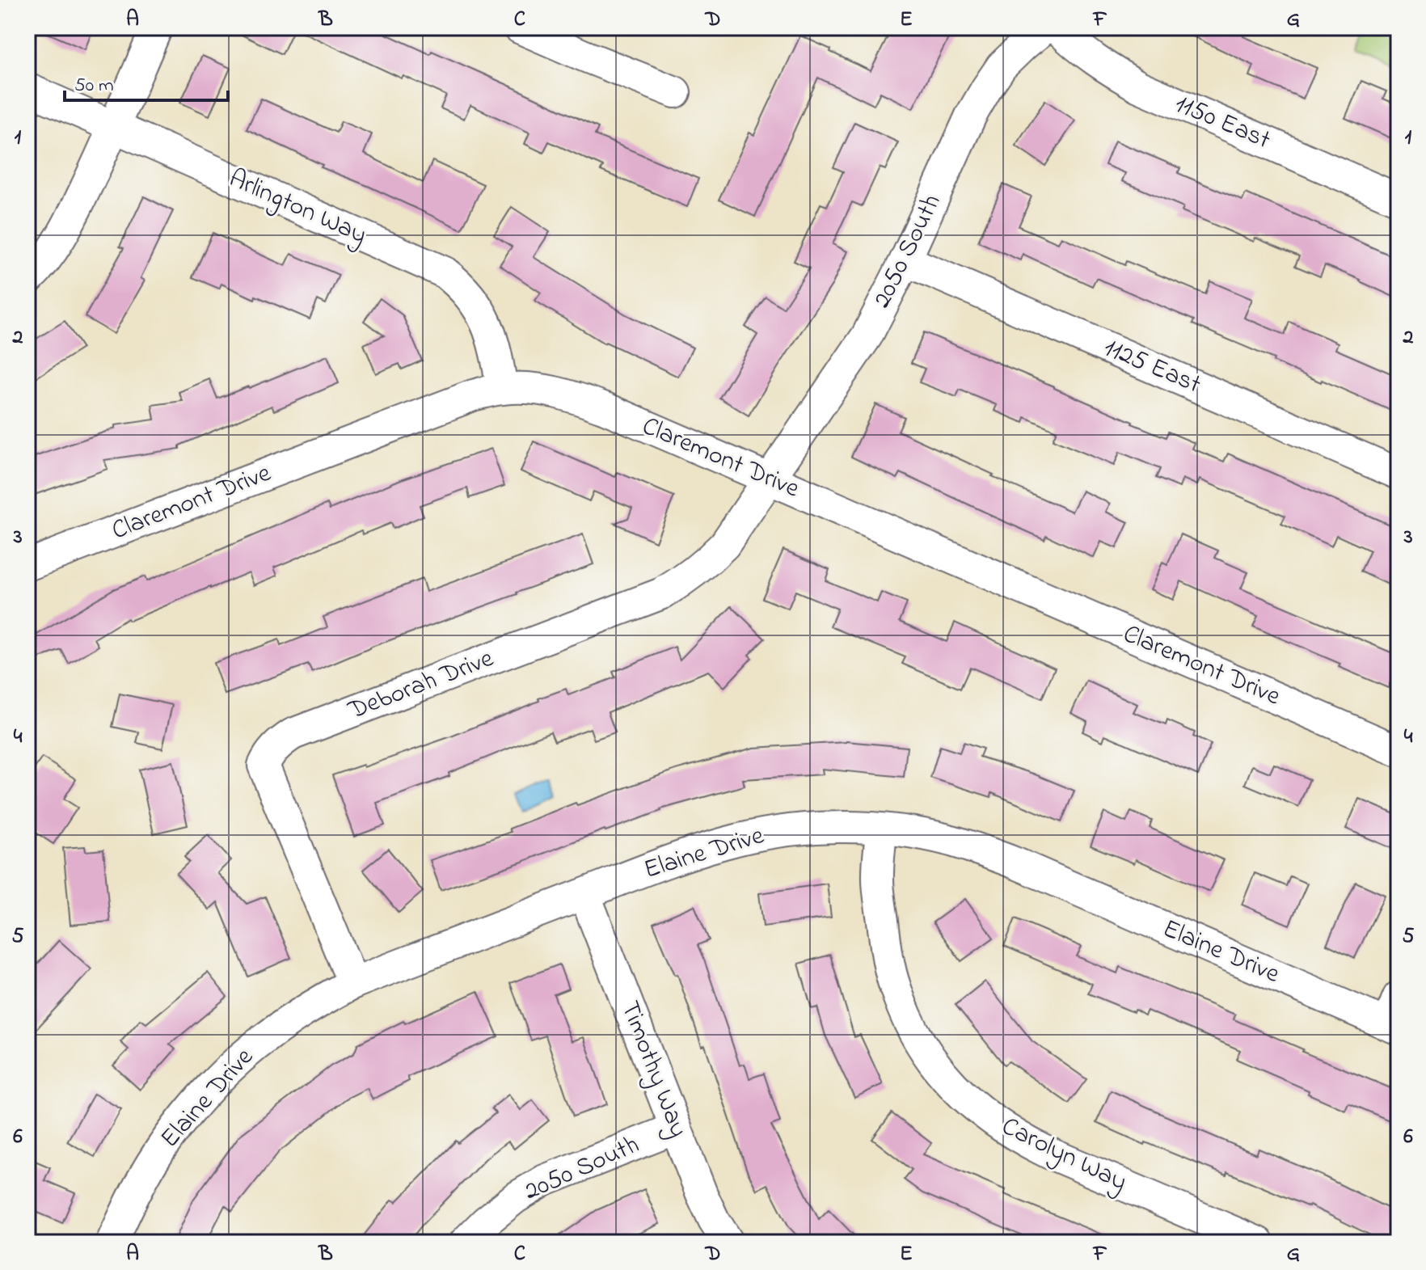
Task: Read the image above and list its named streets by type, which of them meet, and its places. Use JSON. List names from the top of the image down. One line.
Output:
{"streets":{"street":["1150 East","Arlington Way","2050 South","1125 East","Claremont Drive","Deborah Drive","Elaine Drive","Timothy Way","Carolyn Way"]},"crossings":[["Arlington Way","Claremont Drive"],["2050 South","1125 East"],["2050 South","Claremont Drive"],["2050 South","Deborah Drive"],["2050 South","Timothy Way"],["Claremont Drive","Deborah Drive"],["Deborah Drive","Elaine Drive"],["Elaine Drive","Timothy Way"],["Elaine Drive","Carolyn Way"]],"scale_bar":"50 m","grid":{"columns":["A","B","C","D","E","F","G"],"rows":["1","2","3","4","5","6"]}}
